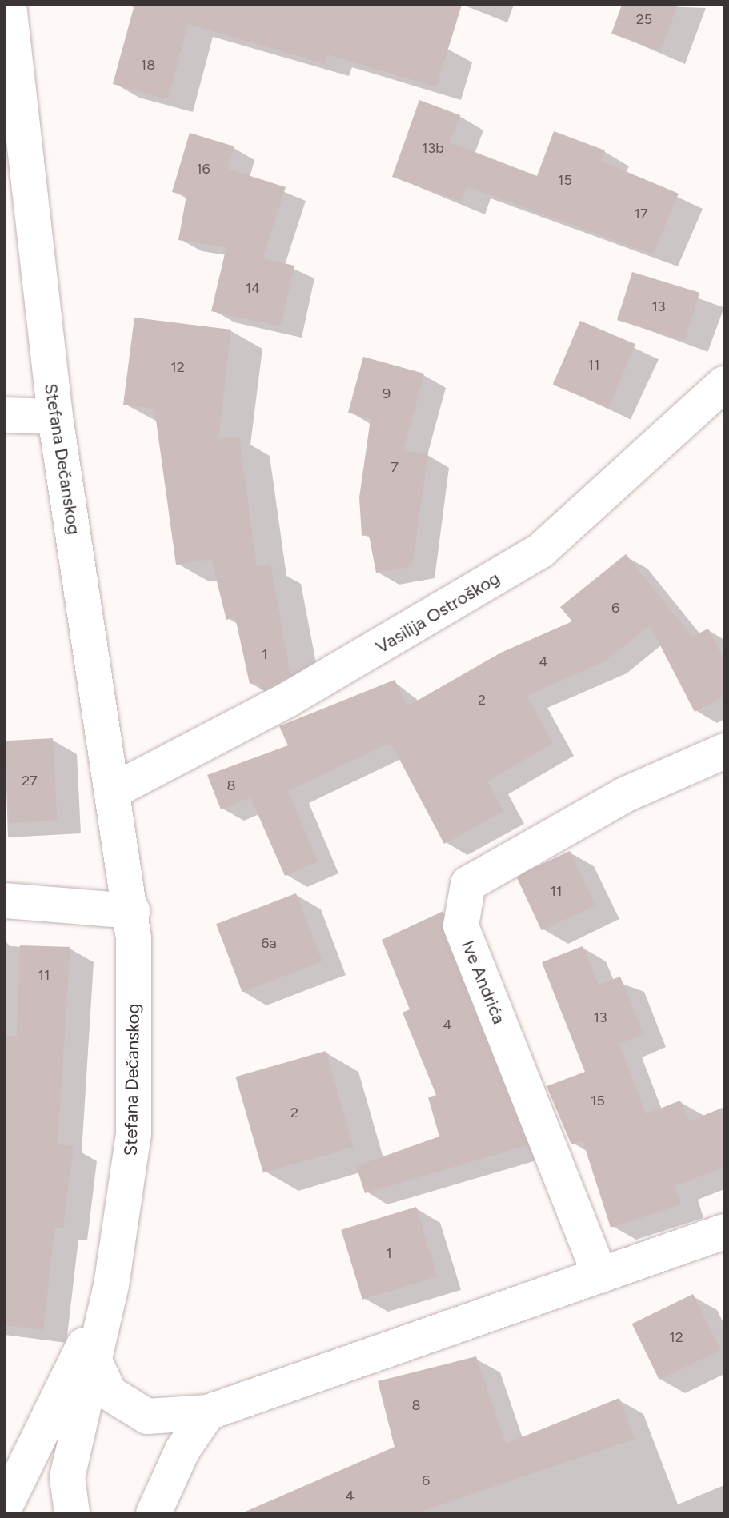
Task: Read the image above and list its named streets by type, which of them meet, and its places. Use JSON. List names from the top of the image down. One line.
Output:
{"streets":{"street":["Stefana Dečanskog","Vasilija Ostroškog","Ive Andrića"]},"crossings":[["Stefana Dečanskog","Vasilija Ostroškog"]],"house_numbers":["25","18","13b","16","15","17","14","13","11","12","9","7","6","1","4","2","27","8","11","6a","11","13","4","15","2","1","12","8","6","4"]}
